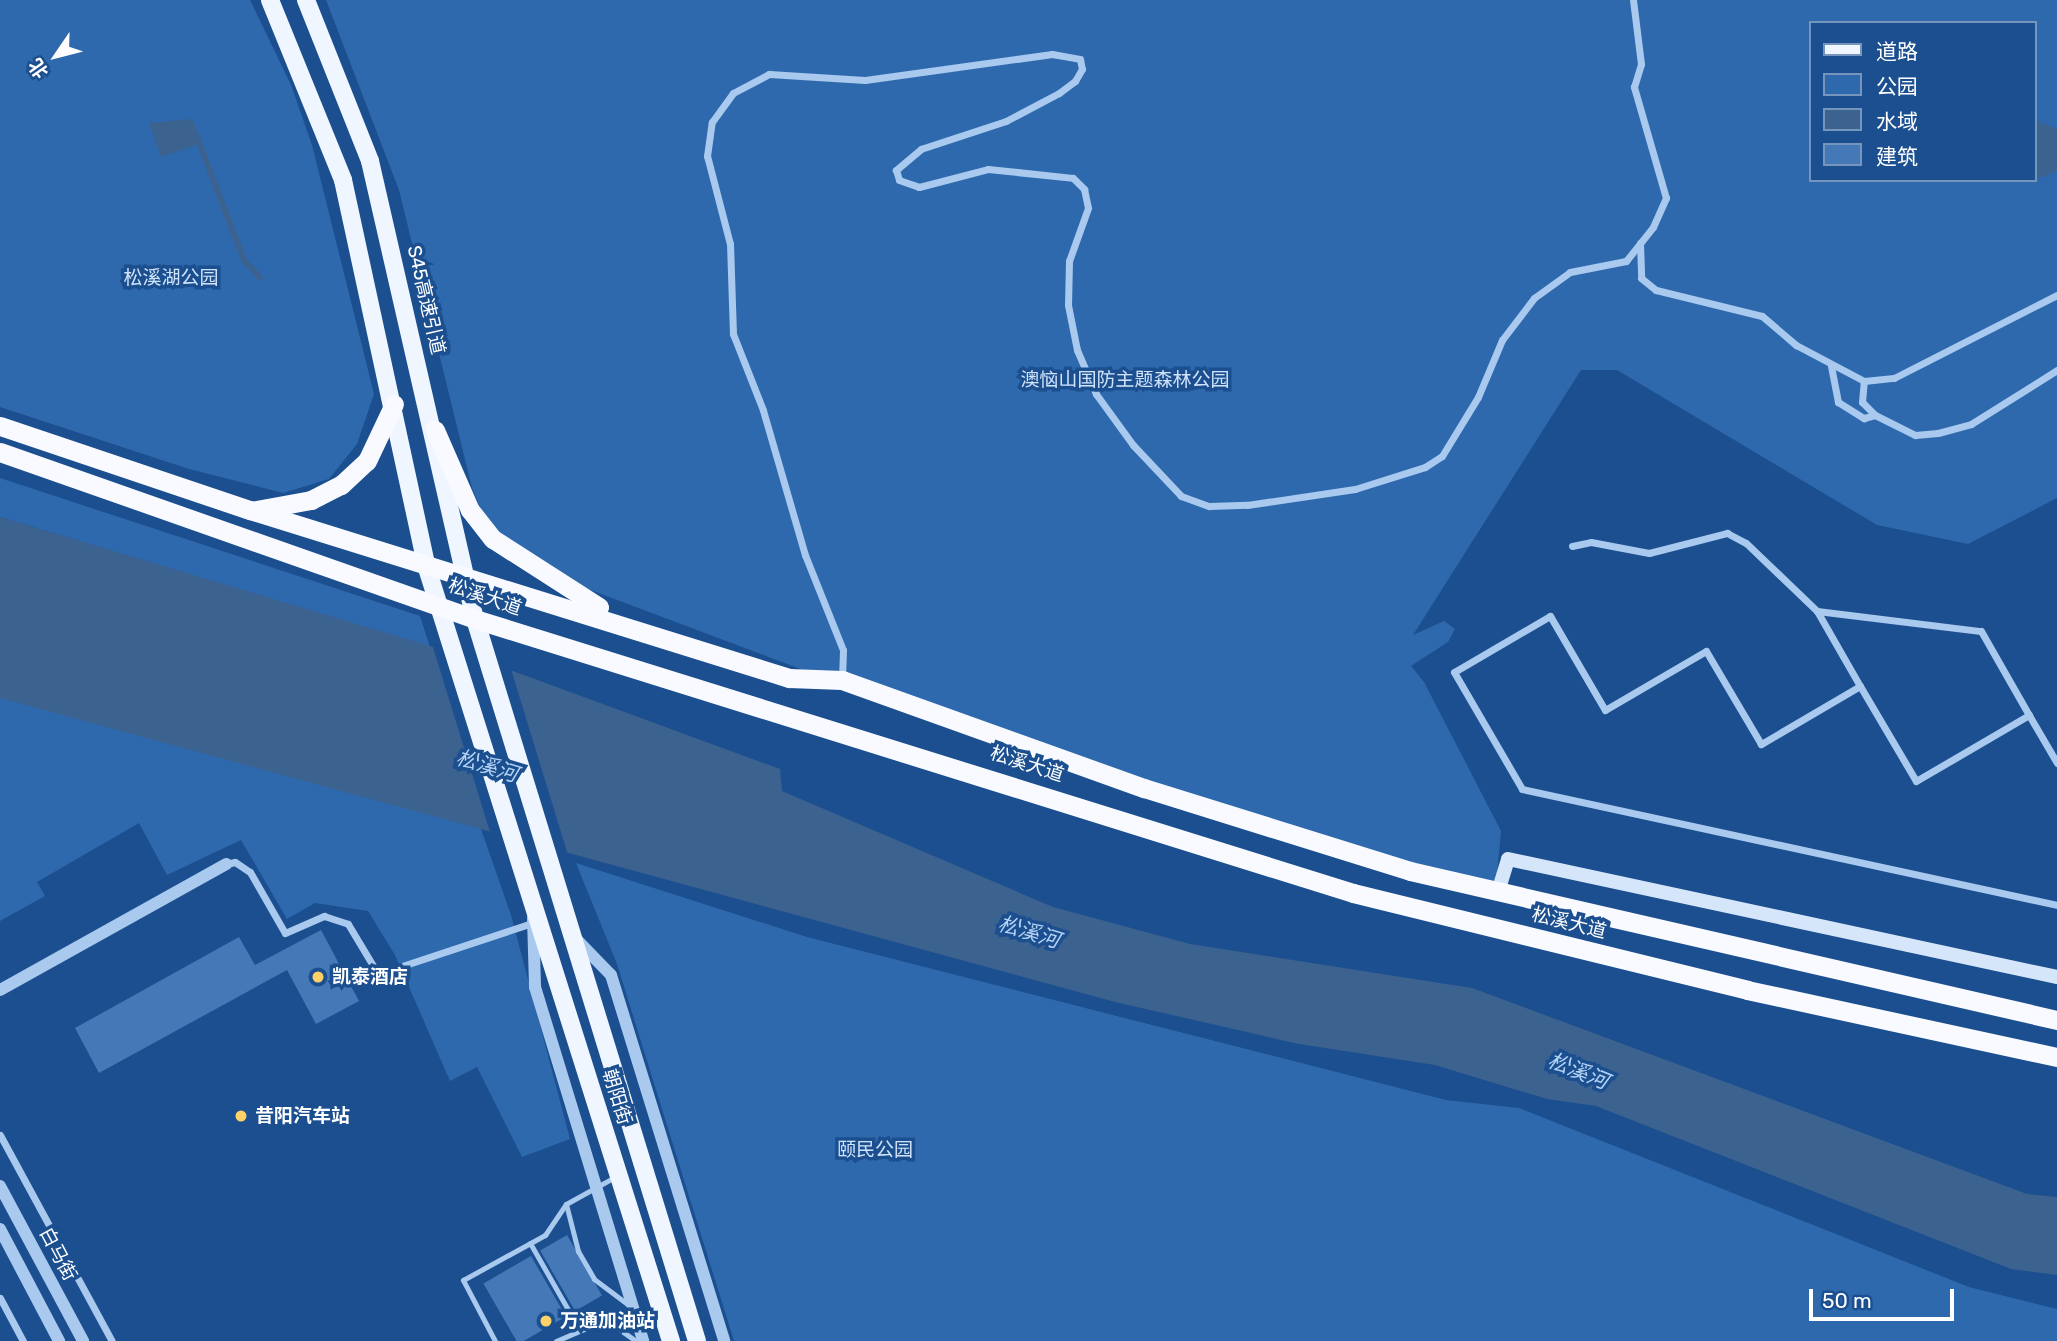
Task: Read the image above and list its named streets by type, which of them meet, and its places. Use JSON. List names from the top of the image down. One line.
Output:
{"streets":{"highway":["松溪大道"],"main road":["S45高速引道","朝阳街"],"street":["白马街"]},"crossings":[["S45高速引道","松溪大道"],["S45高速引道","朝阳街"],["松溪大道","朝阳街"]],"water":["松溪河"],"parks":["松溪湖公园","澳恼山国防主题森林公园","颐民公园"],"places":["凯泰酒店","昔阳汽车站","万通加油站"],"legend":["道路","公园","水域","建筑"],"scale_bar":"50 m","north":"bottom left"}
